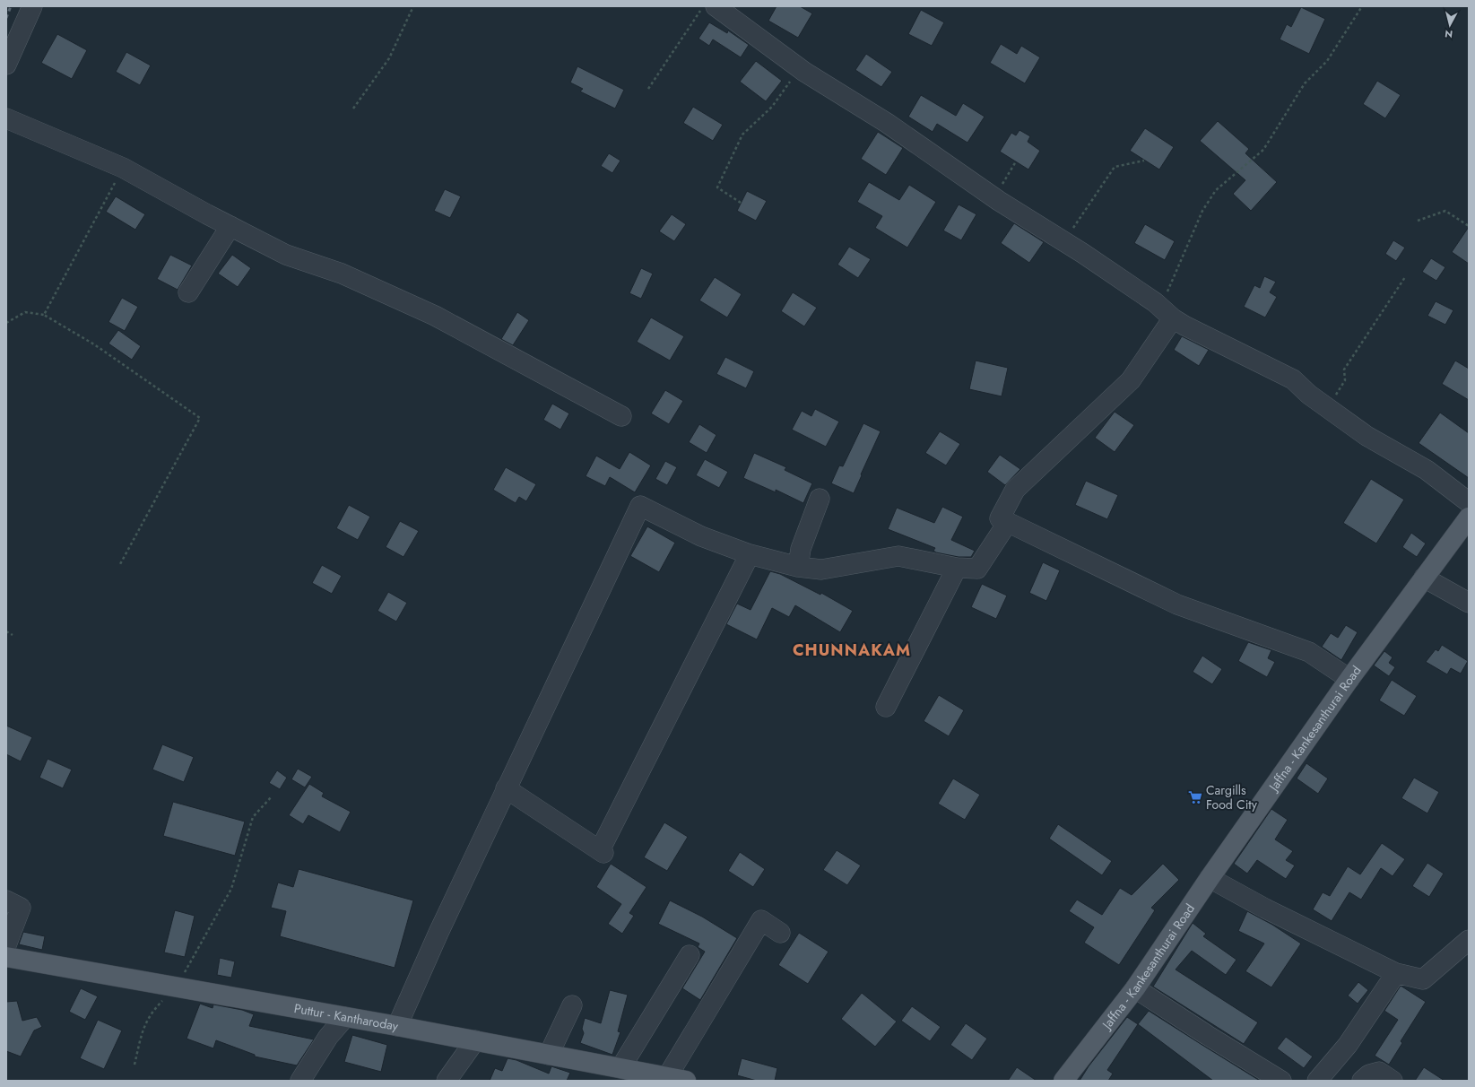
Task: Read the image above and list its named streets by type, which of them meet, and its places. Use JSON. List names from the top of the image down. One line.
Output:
{"streets":{"main road":["Jaffna - Kankesanthurai Road","Puttur - Kantharoday"]},"districts":["CHUNNAKAM"],"places":{"supermarket":["Cargills Food City"]},"north":"bottom"}
